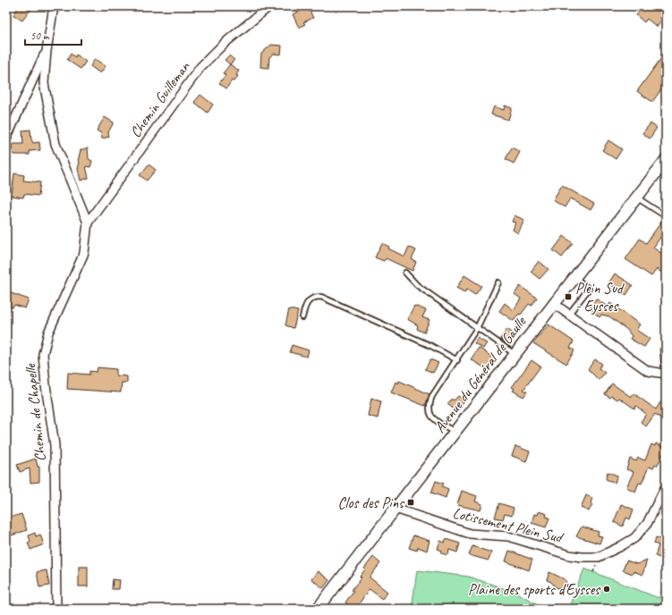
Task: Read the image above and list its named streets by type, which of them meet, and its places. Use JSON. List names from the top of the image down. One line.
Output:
{"streets":{"main road":["Avenue du Général de Gaulle"],"street":["Chemin Guilleman","Chemin de Chapelle","Lotissement Plein Sud"]},"crossings":[["Chemin Guilleman","Chemin de Chapelle"],["Avenue du Général de Gaulle","Lotissement Plein Sud"]],"places":{"transit":["Plein Sud - Eysses","Clos des Pins"],"other":["Plaine des sports d'Eysses"]},"scale_bar":"50 m"}
